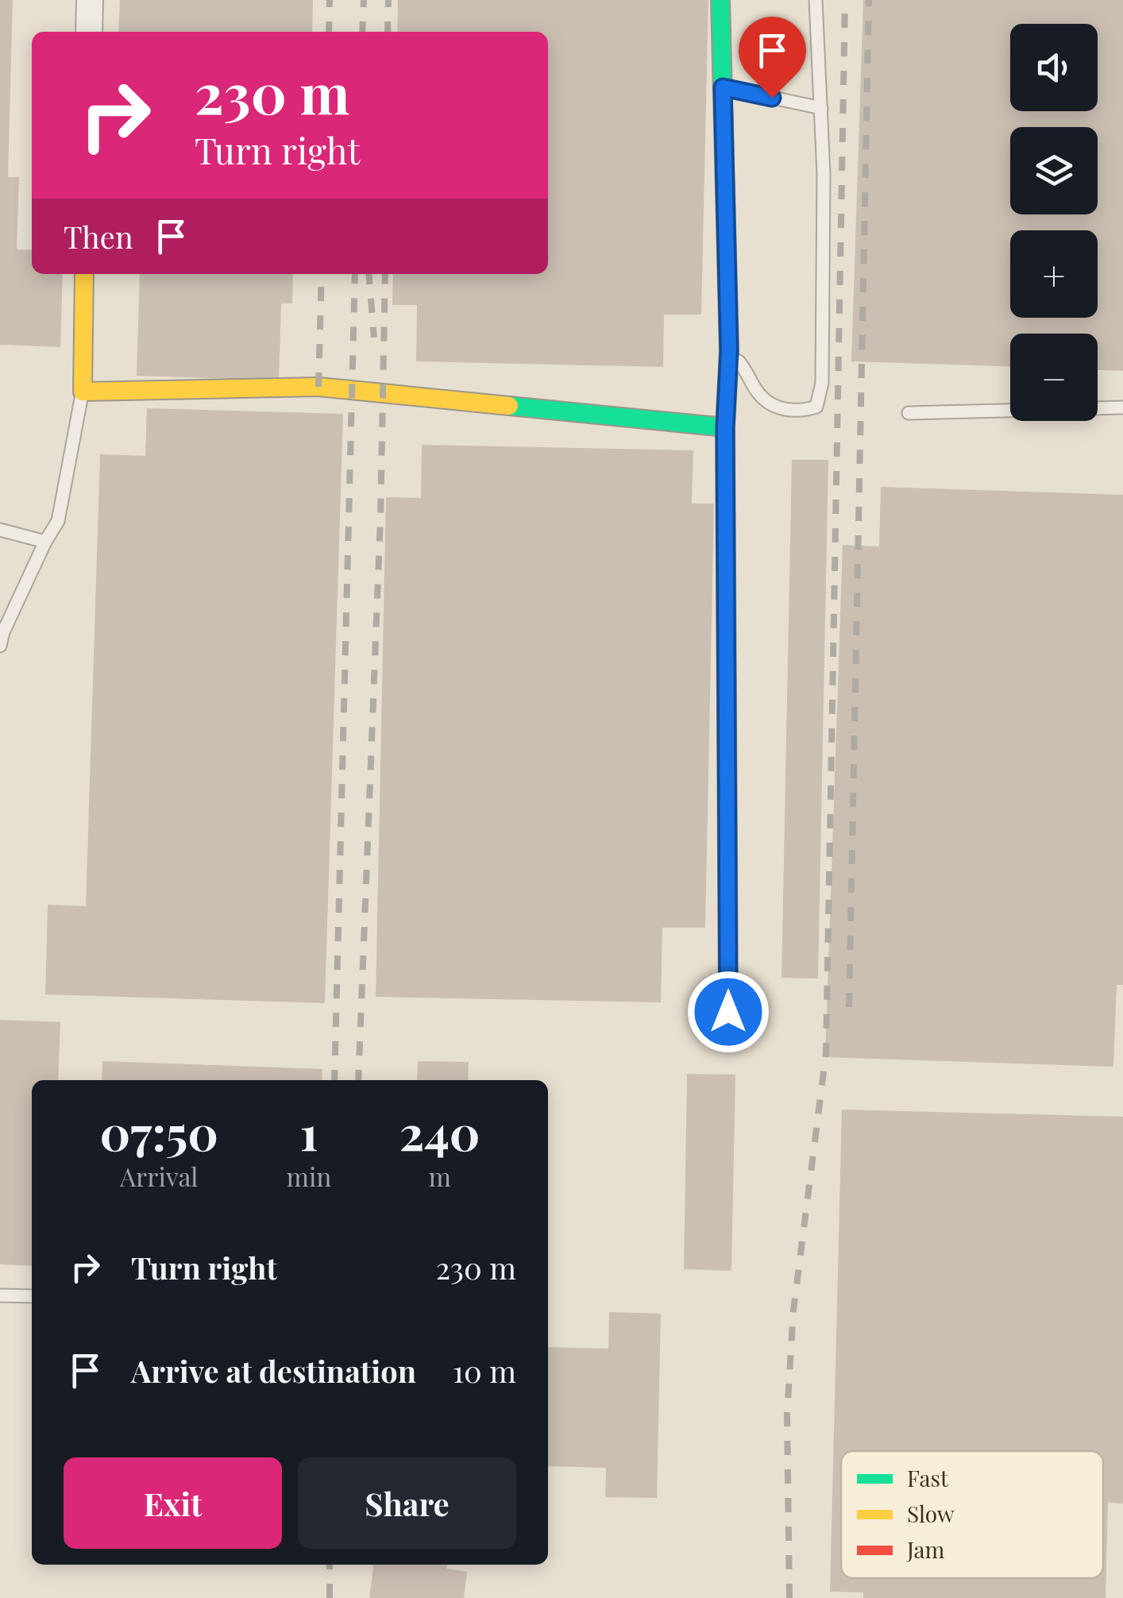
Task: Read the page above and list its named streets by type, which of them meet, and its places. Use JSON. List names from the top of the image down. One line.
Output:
{"legend":["Fast","Slow","Jam"],"page":{"map_buttons":["+","−"],"turn":["230 m","Turn right"],"then":"Then","eta":["07:50","Arrival","1","min","240","m"],"list":[{"name":"Turn right","value":"230 m"},{"name":"Arrive at destination","value":"10 m"}],"buttons":["Exit","Share"]}}
